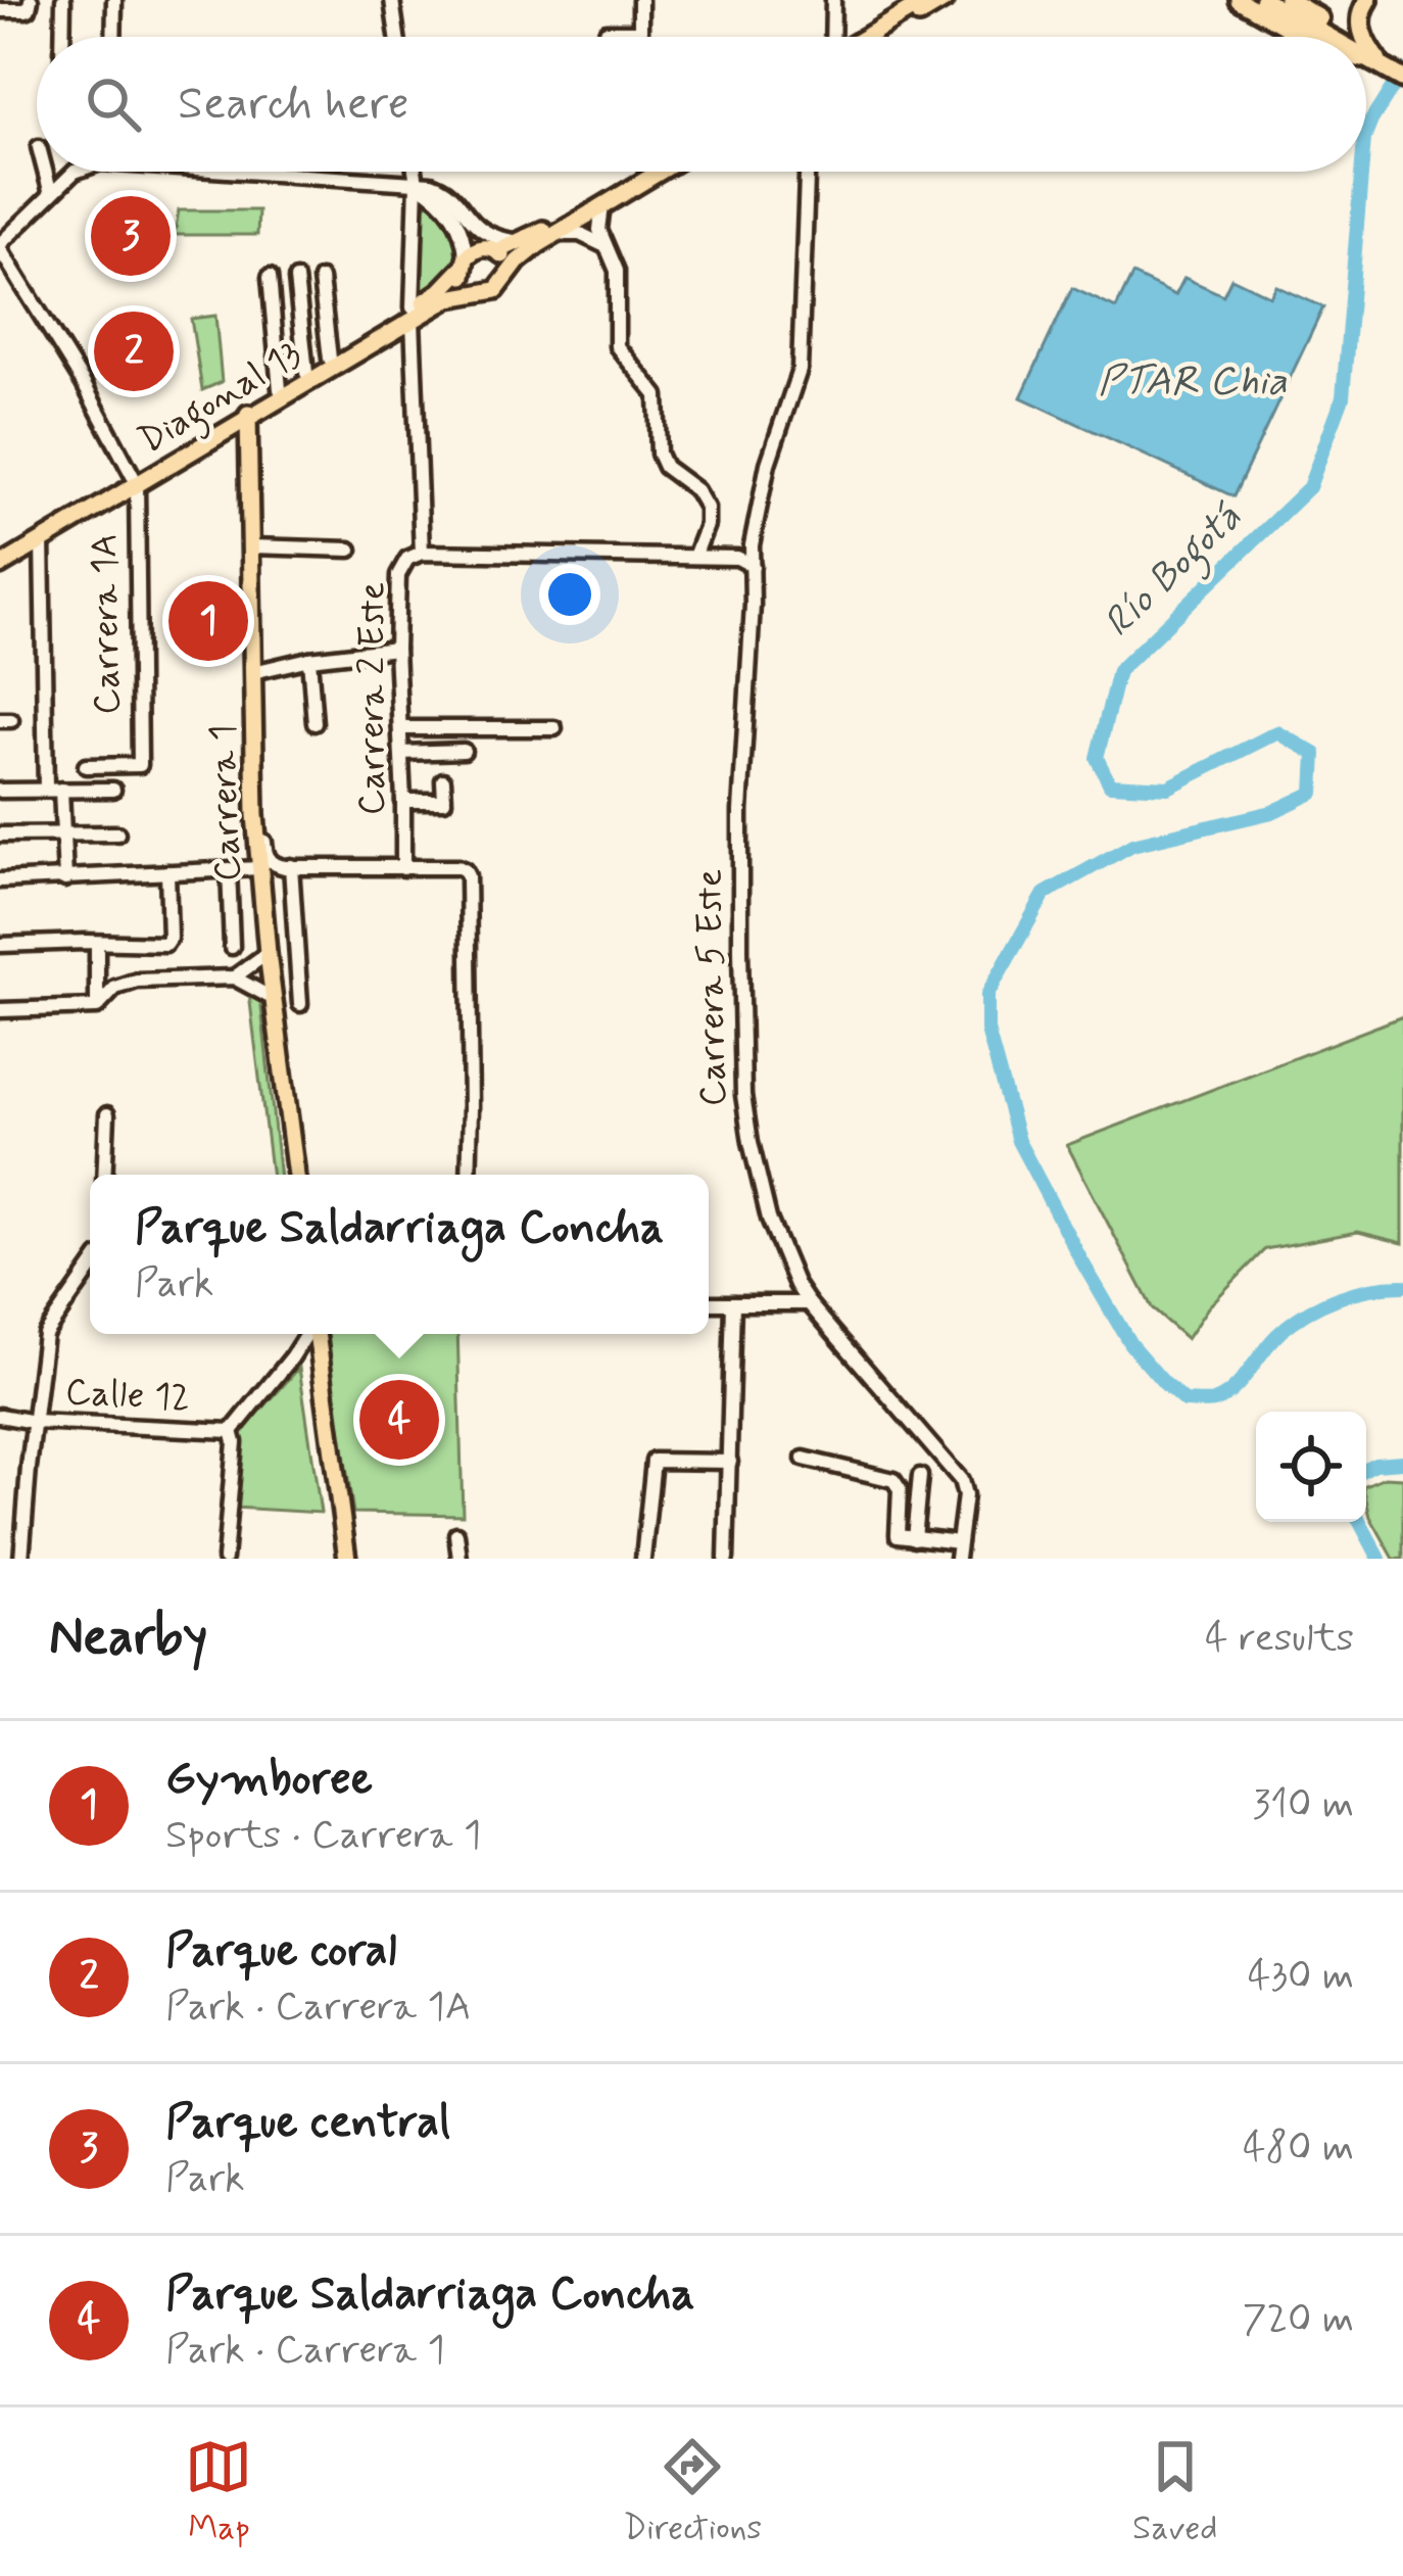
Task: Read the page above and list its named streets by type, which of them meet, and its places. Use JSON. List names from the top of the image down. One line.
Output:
{"streets":{"main road":["Diagonal 13","Carrera 1"],"street":["Carrera 1A","Carrera 2 Este","Carrera 5 Este","Calle 12"]},"crossings":[["Diagonal 13","Carrera 1A"],["Diagonal 13","Carrera 2 Este"],["Diagonal 13","Carrera 1"]],"water":["PTAR Chia","Río Bogotá"],"page":{"search":"Search here","pins":["3","2","1","4"],"popup":["Parque Saldarriaga Concha","Park"],"heading":["Nearby","4 results"],"list":[{"mark":"1","name":"Gymboree","note":"Sports · Carrera 1","value":"310 m"},{"mark":"2","name":"Parque coral","note":"Park · Carrera 1A","value":"430 m"},{"mark":"3","name":"Parque central","note":"Park","value":"480 m"},{"mark":"4","name":"Parque Saldarriaga Concha","note":"Park · Carrera 1","value":"720 m"}],"nav":["Map","Directions","Saved"]}}
